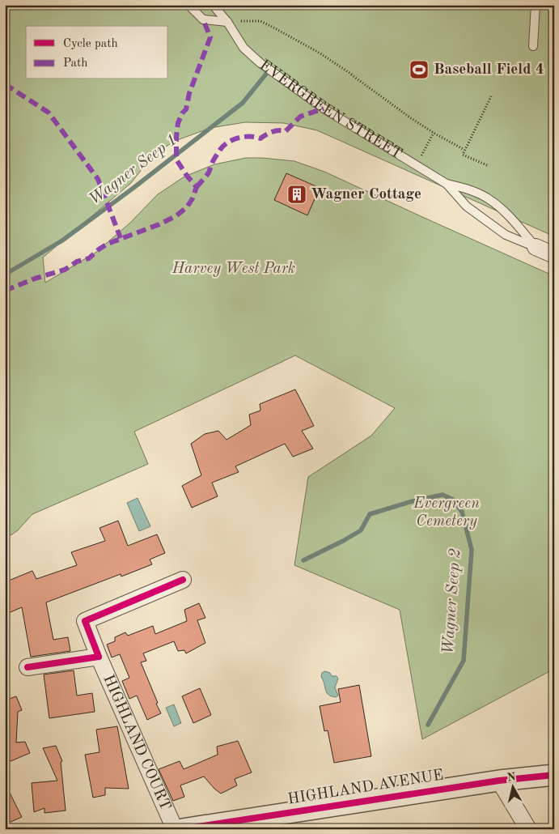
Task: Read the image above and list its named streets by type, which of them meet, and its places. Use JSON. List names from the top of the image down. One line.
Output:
{"streets":{"street":["EVERGREEN STREET","HIGHLAND COURT","HIGHLAND AVENUE"]},"water":["Wagner Seep 1","Wagner Seep 2"],"parks":["Harvey West Park","Evergreen Cemetery"],"places":{"sports":["Baseball Field 4"],"building":["Wagner Cottage"]},"legend":["Cycle path","Path"],"north":"top"}
